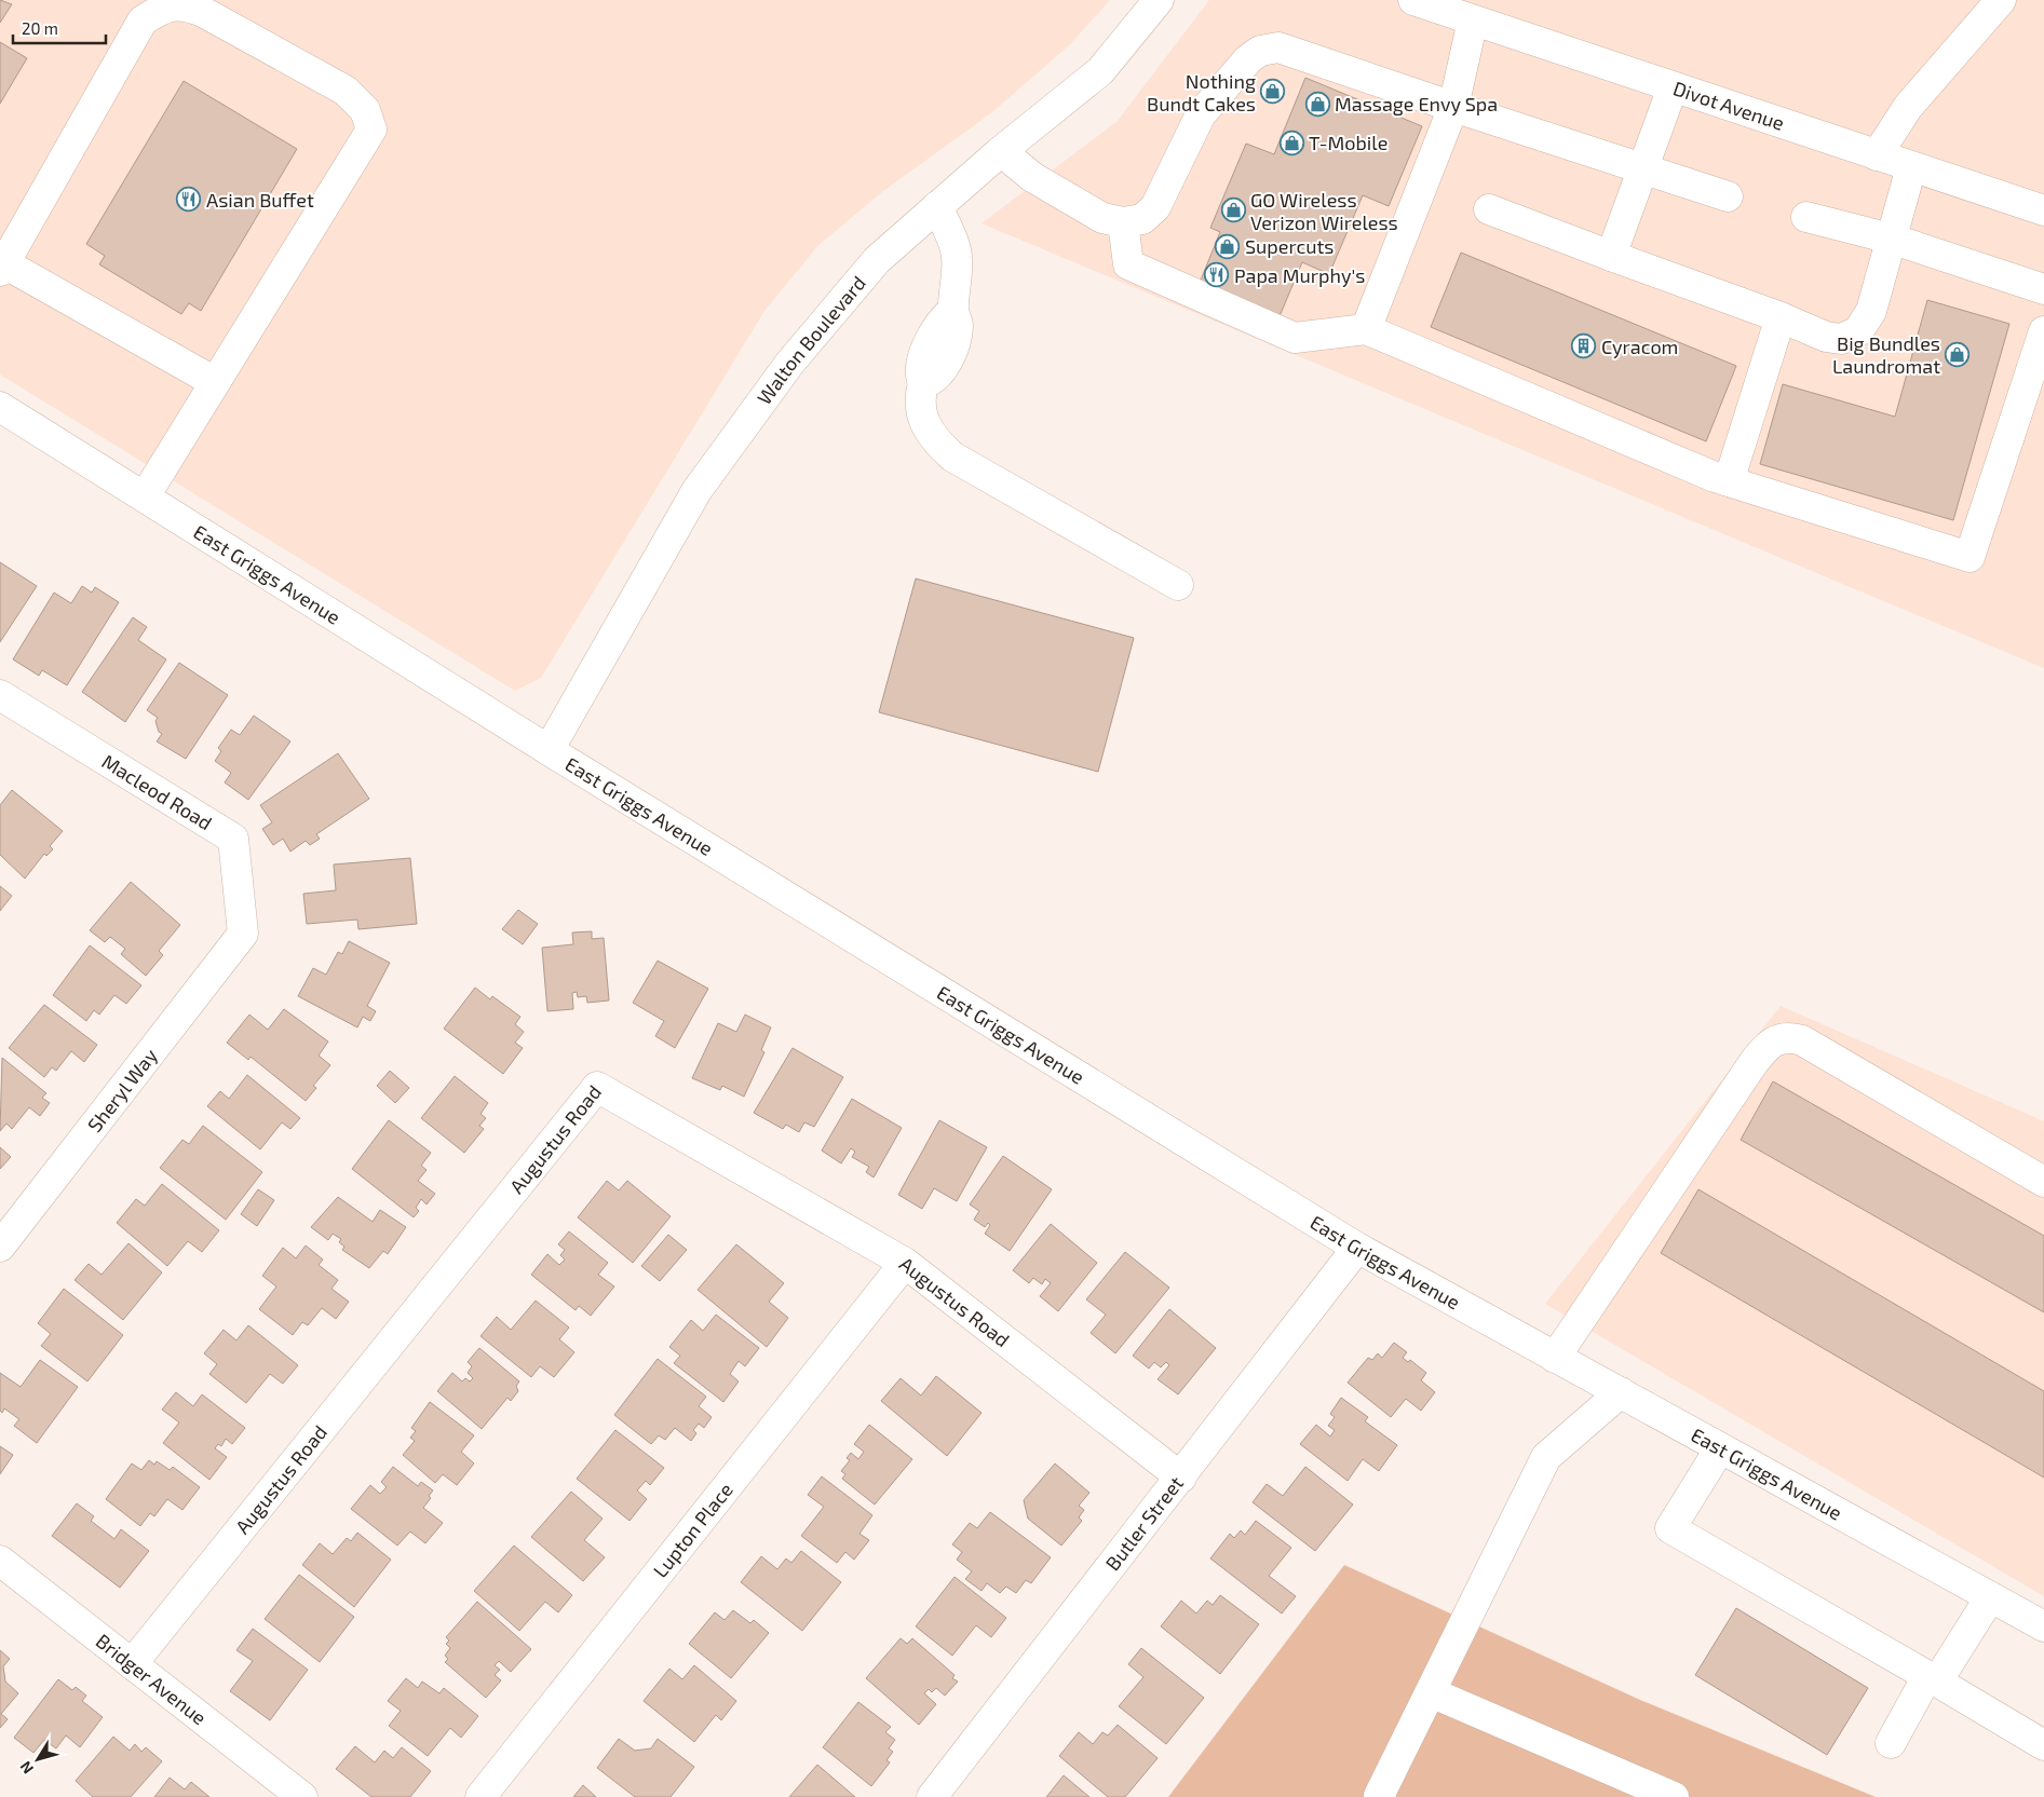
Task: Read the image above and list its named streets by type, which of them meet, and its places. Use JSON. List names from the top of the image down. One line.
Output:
{"streets":{"street":["Divot Avenue","Walton Boulevard","East Griggs Avenue","Macleod Road","Sheryl Way","Augustus Road","Butler Street","Lupton Place","Bridger Avenue"]},"crossings":[["Walton Boulevard","East Griggs Avenue"],["East Griggs Avenue","Butler Street"],["Macleod Road","Sheryl Way"],["Augustus Road","Butler Street"],["Augustus Road","Lupton Place"],["Augustus Road","Bridger Avenue"]],"places":{"shop":["Nothing Bundt Cakes","Massage Envy Spa","T-Mobile","GO Wireless Verizon Wireless","Supercuts","Big Bundles Laundromat"],"restaurant":["Asian Buffet","Papa Murphy's"],"building":["Cyracom"]},"scale_bar":"20 m","north":"bottom left"}
